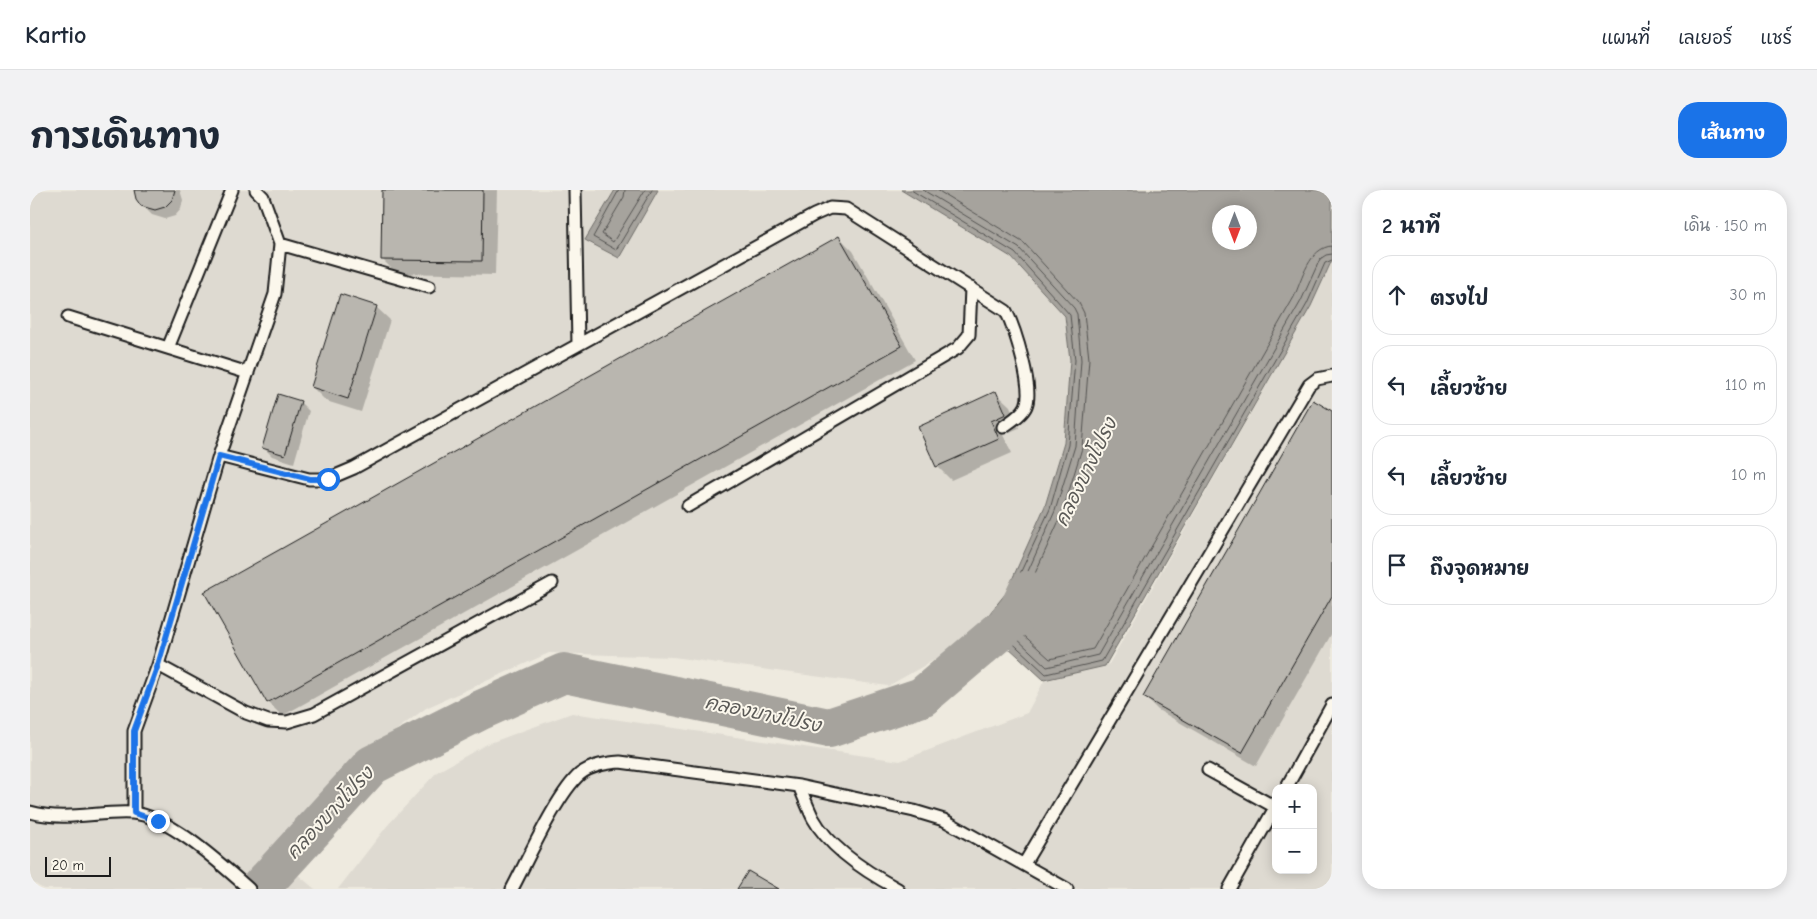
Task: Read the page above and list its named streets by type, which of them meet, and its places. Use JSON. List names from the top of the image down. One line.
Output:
{"water":["คลองบางโปรง"],"scale_bar":"20 m","north":"bottom","page":{"header":"Kartio","nav":["แผนที่","เลเยอร์","แชร์"],"title":"การเดินทาง","buttons":"เส้นทาง","heading":["2 นาที","เดิน · 150 m"],"list":[["ตรงไป","30 m"],["เลี้ยวซ้าย","110 m"],["เลี้ยวซ้าย","10 m"],"ถึงจุดหมาย"],"map_buttons":["+","−"],"scale":"20 m"}}
